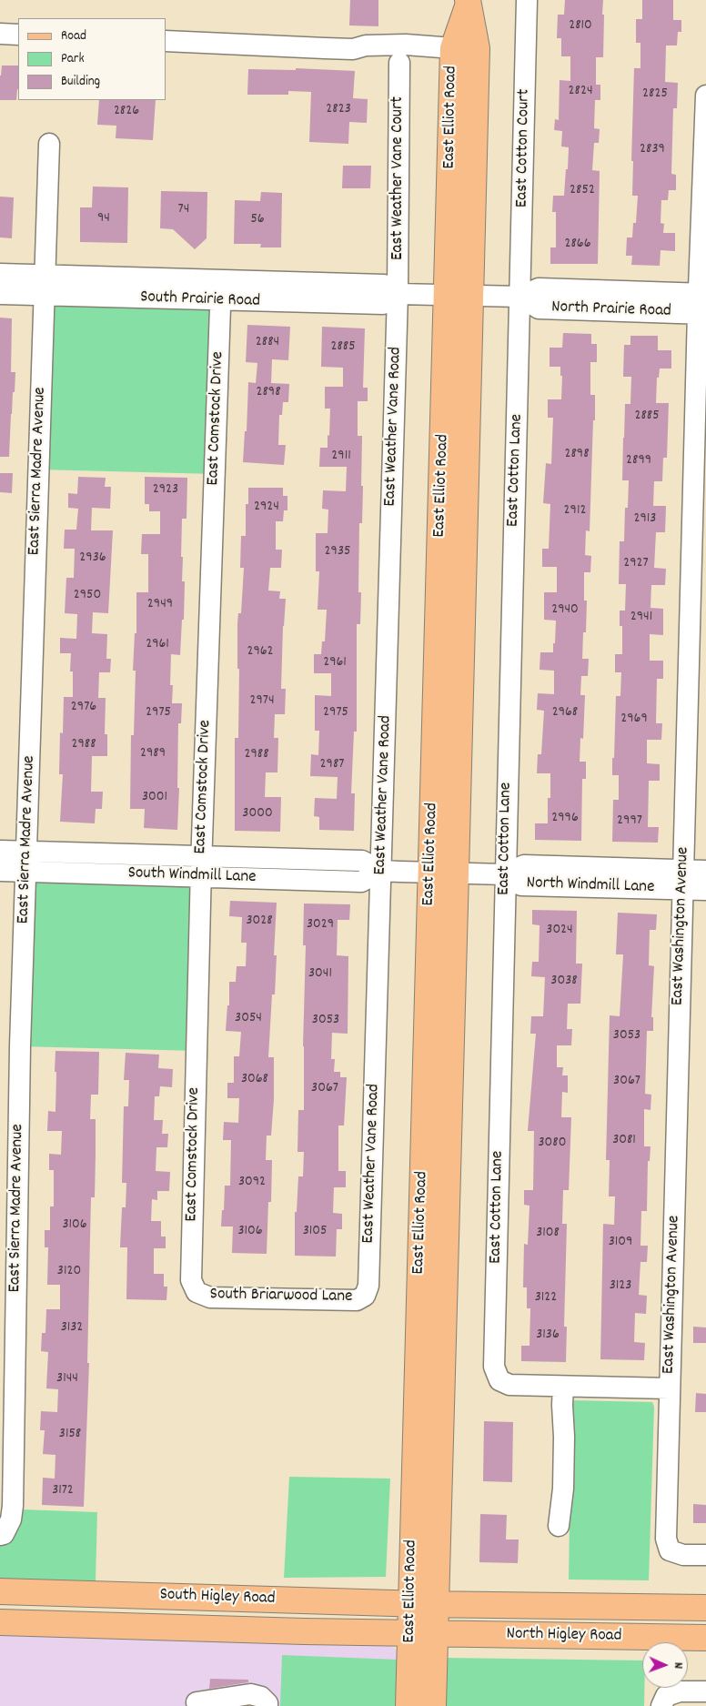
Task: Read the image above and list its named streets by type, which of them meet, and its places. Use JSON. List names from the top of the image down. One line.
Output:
{"streets":{"main road":["East Elliot Road","South Higley Road","North Higley Road"],"street":["East Cotton Court","East Weather Vane Court","South Prairie Road","North Prairie Road","East Comstock Drive","East Weather Vane Road","East Cotton Lane","East Sierra Madre Avenue","South Windmill Lane","North Windmill Lane","East Washington Avenue","South Briarwood Lane"]},"crossings":[["East Elliot Road","South Prairie Road"],["East Elliot Road","North Prairie Road"],["East Elliot Road","South Windmill Lane"],["East Elliot Road","North Windmill Lane"],["East Elliot Road","South Higley Road"],["East Elliot Road","North Higley Road"],["East Cotton Court","North Prairie Road"],["East Cotton Court","East Cotton Lane"],["East Weather Vane Court","South Prairie Road"],["East Weather Vane Court","East Weather Vane Road"],["South Prairie Road","North Prairie Road"],["South Prairie Road","East Comstock Drive"],["South Prairie Road","East Weather Vane Road"],["South Prairie Road","East Sierra Madre Avenue"],["North Prairie Road","East Cotton Lane"],["North Prairie Road","East Washington Avenue"],["East Comstock Drive","South Windmill Lane"],["East Comstock Drive","South Briarwood Lane"],["East Weather Vane Road","South Windmill Lane"],["East Weather Vane Road","South Briarwood Lane"],["East Cotton Lane","North Windmill Lane"],["East Sierra Madre Avenue","South Windmill Lane"],["South Windmill Lane","North Windmill Lane"],["North Windmill Lane","East Washington Avenue"],["South Higley Road","North Higley Road"]],"house_numbers":["2810","2824","2825","2823","2826","2839","2852","74","94","56","2866","2884","2885","2898","2885","2898","2911","2899","2923","2924","2912","2913","2935","2936","2927","2950","2949","2940","2941","2961","2962","2961","2974","2976","2975","2975","2968","2969","2988","2989","2988","2987","3001","3000","2996","2997","3028","3029","3024","3041","3038","3054","3053","3053","3068","3067","3067","3081","3080","3092","3106","3106","3105","3108","3109","3120","3123","3122","3132","3136","3144","3158","3172"],"legend":["Road","Park","Building"],"north":"right"}
